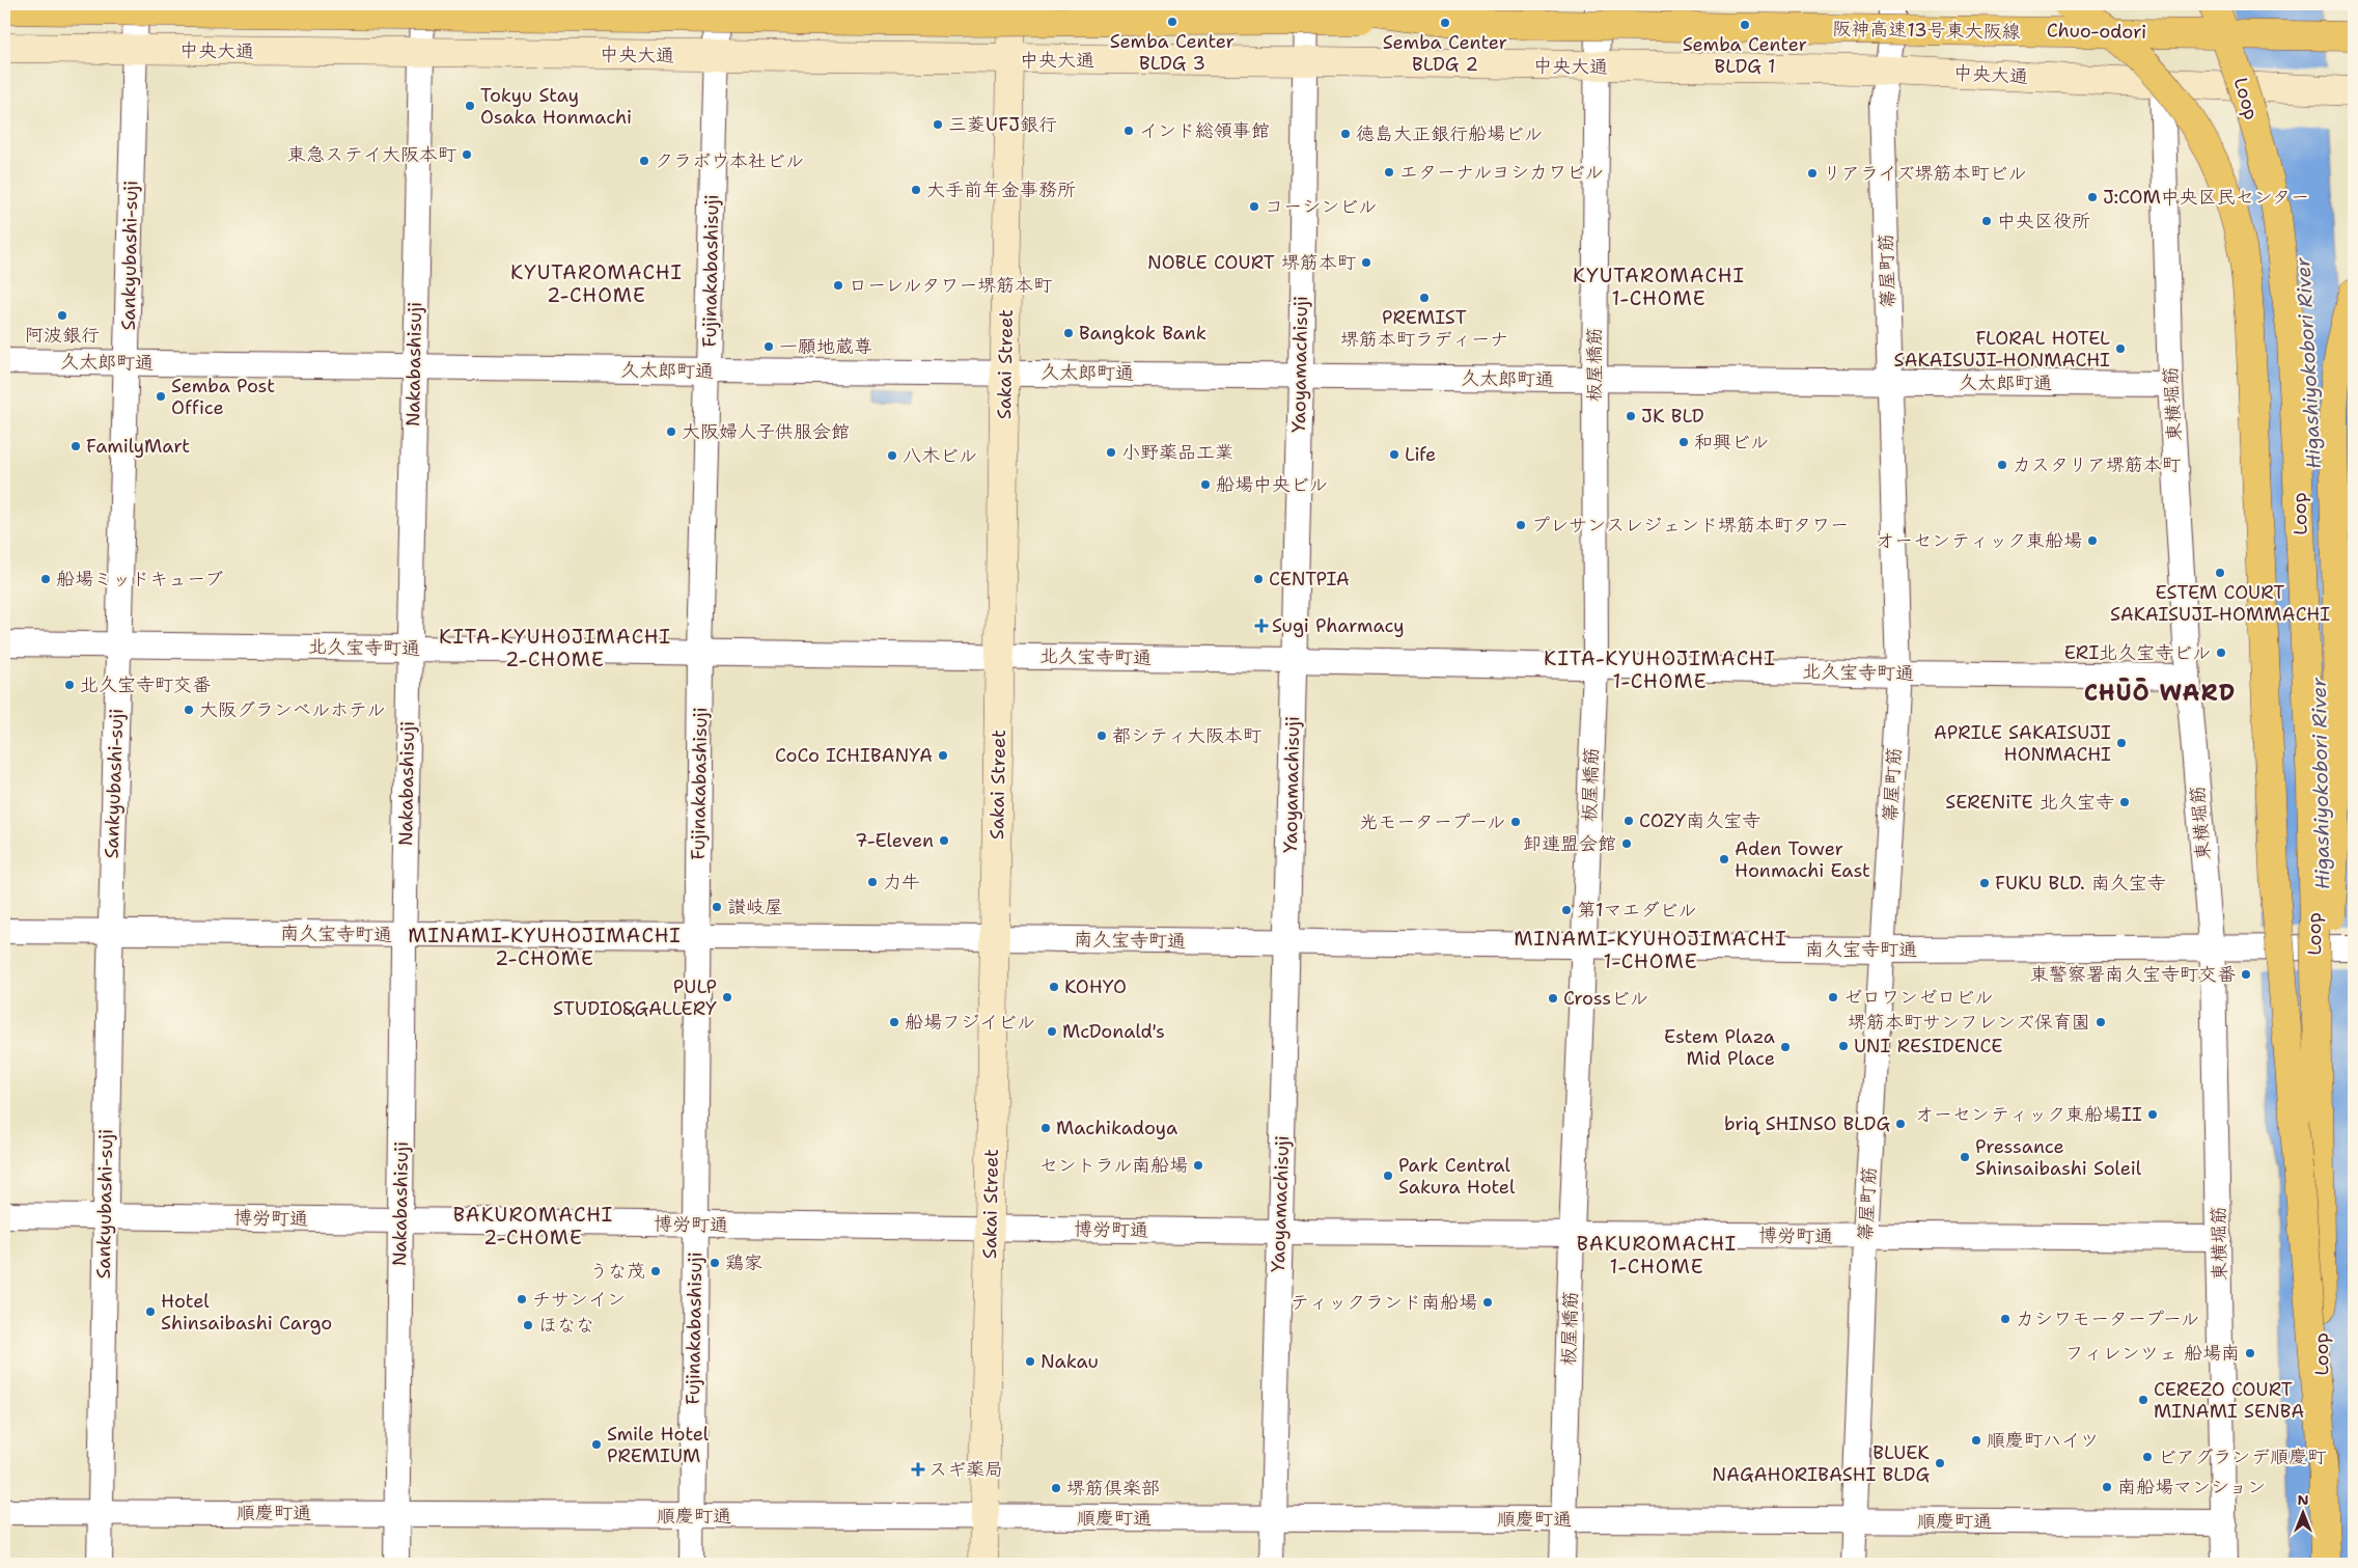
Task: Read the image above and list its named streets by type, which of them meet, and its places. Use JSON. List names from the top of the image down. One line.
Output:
{"streets":{"main road":["阪神高速13号東大阪線","Chuo-odori","Loop"],"street":["中央大通","Sankyubashi-suji","Fujinakabashisuji","箒屋町筋","久太郎町通","Nakabashisuji","Sakai Street","Yaoyamachisuji","板屋橋筋","東横堀筋","北久宝寺町通","南久宝寺町通","博労町通","順慶町通"]},"crossings":[["阪神高速13号東大阪線","Chuo-odori"],["中央大通","Sankyubashi-suji"],["中央大通","Fujinakabashisuji"],["中央大通","箒屋町筋"],["中央大通","Nakabashisuji"],["中央大通","Sakai Street"],["中央大通","Yaoyamachisuji"],["中央大通","板屋橋筋"],["中央大通","東横堀筋"],["Sankyubashi-suji","久太郎町通"],["Sankyubashi-suji","北久宝寺町通"],["Sankyubashi-suji","南久宝寺町通"],["Sankyubashi-suji","博労町通"],["Sankyubashi-suji","順慶町通"],["Fujinakabashisuji","久太郎町通"],["Fujinakabashisuji","北久宝寺町通"],["Fujinakabashisuji","南久宝寺町通"],["Fujinakabashisuji","博労町通"],["Fujinakabashisuji","順慶町通"],["箒屋町筋","久太郎町通"],["箒屋町筋","北久宝寺町通"],["箒屋町筋","南久宝寺町通"],["箒屋町筋","博労町通"],["箒屋町筋","順慶町通"],["久太郎町通","Nakabashisuji"],["久太郎町通","Sakai Street"],["久太郎町通","Yaoyamachisuji"],["久太郎町通","板屋橋筋"],["久太郎町通","東横堀筋"],["Nakabashisuji","北久宝寺町通"],["Nakabashisuji","南久宝寺町通"],["Nakabashisuji","博労町通"],["Nakabashisuji","順慶町通"],["Sakai Street","北久宝寺町通"],["Sakai Street","南久宝寺町通"],["Sakai Street","博労町通"],["Sakai Street","順慶町通"],["Yaoyamachisuji","北久宝寺町通"],["Yaoyamachisuji","南久宝寺町通"],["Yaoyamachisuji","博労町通"],["Yaoyamachisuji","順慶町通"],["板屋橋筋","北久宝寺町通"],["板屋橋筋","南久宝寺町通"],["板屋橋筋","博労町通"],["板屋橋筋","順慶町通"],["東横堀筋","北久宝寺町通"],["東横堀筋","南久宝寺町通"],["東横堀筋","博労町通"],["東横堀筋","順慶町通"]],"districts":["KYUTAROMACHI 2-CHOME","KYUTAROMACHI 1-CHOME","KITA-KYUHOJIMACHI 2-CHOME","KITA-KYUHOJIMACHI 1-CHOME","CHŪŌ WARD","MINAMI-KYUHOJIMACHI 2-CHOME","MINAMI-KYUHOJIMACHI 1-CHOME","BAKUROMACHI 2-CHOME","BAKUROMACHI 1-CHOME"],"water":["Higashiyokobori River"],"places":{"other":["Semba Center BLDG 3","Semba Center BLDG 2","Semba Center BLDG 1","Tokyu Stay Osaka Honmachi","三菱UFJ銀行","インド総領事館","徳島大正銀行船場ビル","東急ステイ大阪本町","クラボウ本社ビル","エターナルヨシカワビル","リアライズ堺筋本町ビル","大手前年金事務所","J:COM中央区民センター","コーシンビル","中央区役所","NOBLE COURT 堺筋本町","ローレルタワー堺筋本町","PREMIST 堺筋本町ラディーナ","阿波銀行","Bangkok Bank","一願地蔵尊","FLORAL HOTEL SAKAISUJI-HONMACHI","Semba Post Office","JK BLD","大阪婦人子供服会館","和興ビル","FamilyMart","小野薬品工業","Life","八木ビル","カスタリア堺筋本町","船場中央ビル","プレサンスレジェンド堺筋本町タワー","オーセンティック東船場","ESTEM COURT SAKAISUJI-HOMMACHI","船場ミッドキューブ","CENTPIA","ERI北久宝寺ビル","北久宝寺町交番","大阪グランべルホテル","都シティ大阪本町","APRILE SAKAISUJI HONMACHI","CoCo ICHIBANYA","SERENiTE 北久宝寺","COZY南久宝寺","光モータープール","7-Eleven","卸連盟会館","Aden Tower Honmachi East","力牛","FUKU BLD. 南久宝寺","讃岐屋","第1マエダビル","東警察署南久宝寺町交番","KOHYO","PULP STUDIO&GALLERY","ゼロワンゼロビル","Crossビル","船場フジイビル","堺筋本町サンフレンズ保育園","McDonald's","UNI RESIDENCE","Estem Plaza Mid Place","オーセンティック東船場II","briq SHINSO BLDG","Machikadoya","Pressance Shinsaibashi Soleil","セントラル南船場","Park Central Sakura Hotel","鶏家","うな茂","チサンイン","ティックランド南船場","Hotel Shinsaibashi Cargo","カシワモータープール","ほなな","フィレンツェ 船場南","Nakau","CEREZO COURT MINAMI SENBA","順慶町ハイツ","Smile Hotel PREMIUM","ビアグランデ順慶町","BLUEK NAGAHORIBASHI BLDG","南船場マンション","堺筋倶楽部"],"health":["Sugi Pharmacy","スギ薬局"]},"north":"top"}
